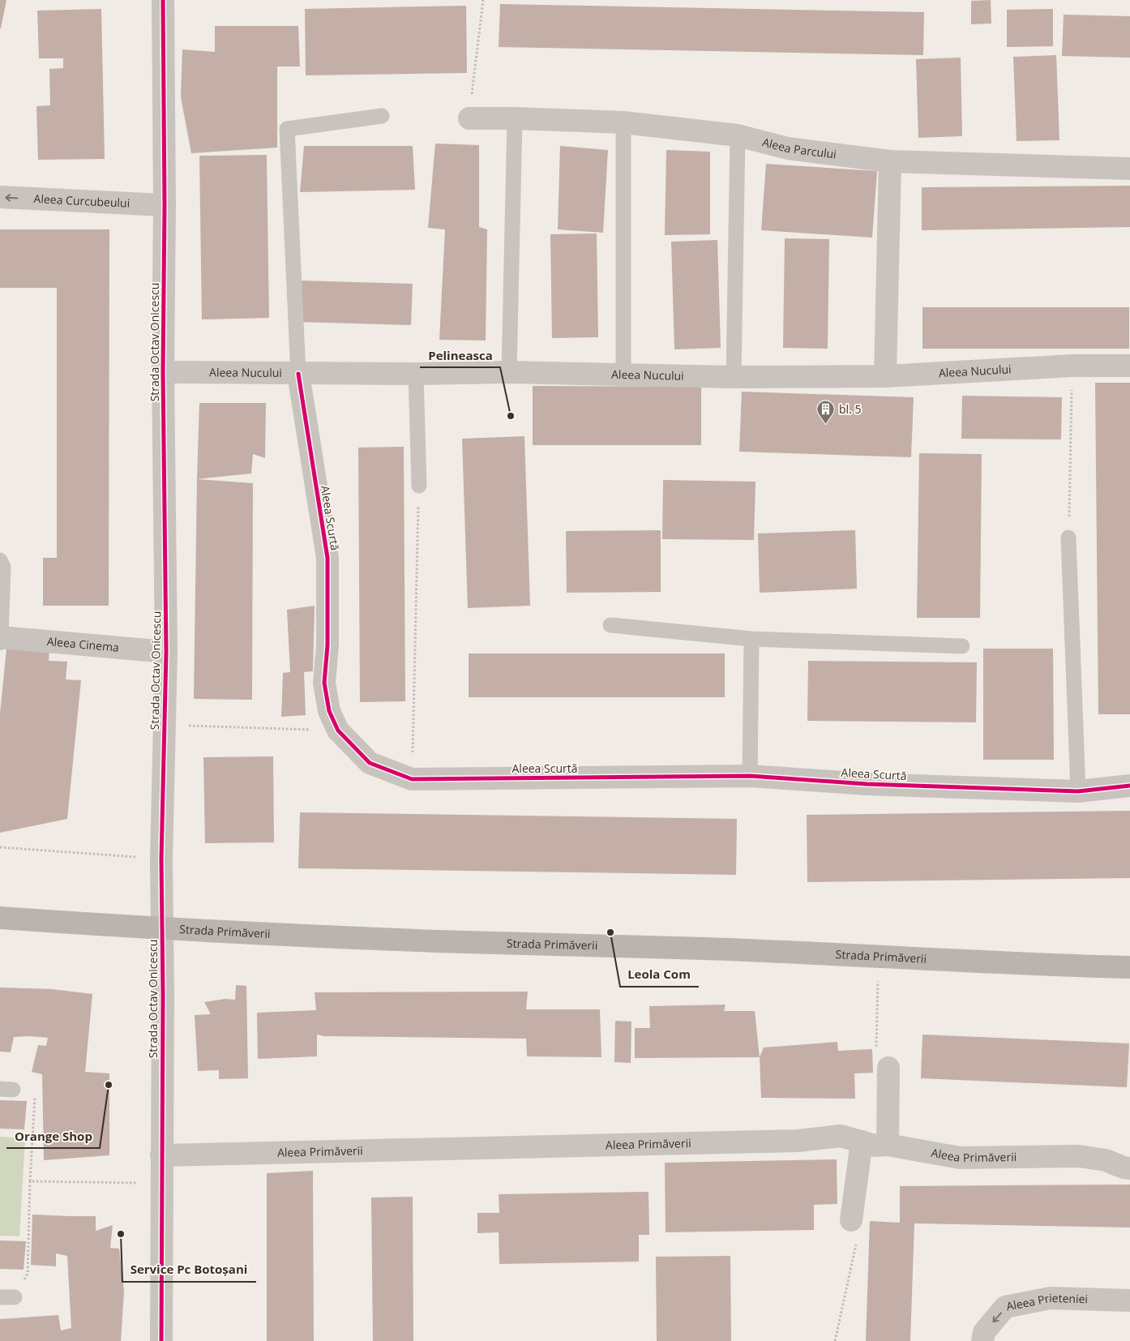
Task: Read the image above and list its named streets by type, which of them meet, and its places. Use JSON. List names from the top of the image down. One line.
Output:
{"streets":{"main road":["Strada Primăverii"],"street":["Aleea Parcului","Aleea Curcubeului","Strada Octav Onicescu","Aleea Nucului","Aleea Scurtă","Aleea Cinema","Aleea Primăverii","Aleea Prieteniei"]},"crossings":[["Aleea Curcubeului","Strada Octav Onicescu"],["Strada Octav Onicescu","Aleea Nucului"],["Strada Octav Onicescu","Aleea Cinema"],["Strada Octav Onicescu","Strada Primăverii"],["Strada Octav Onicescu","Aleea Primăverii"],["Aleea Nucului","Aleea Scurtă"]],"one_way":["Aleea Curcubeului","Aleea Prieteniei"],"places":{"other":["Pelineasca","Leola Com","Orange Shop","Service Pc Botoșani"],"building":["bl. 5"]}}
